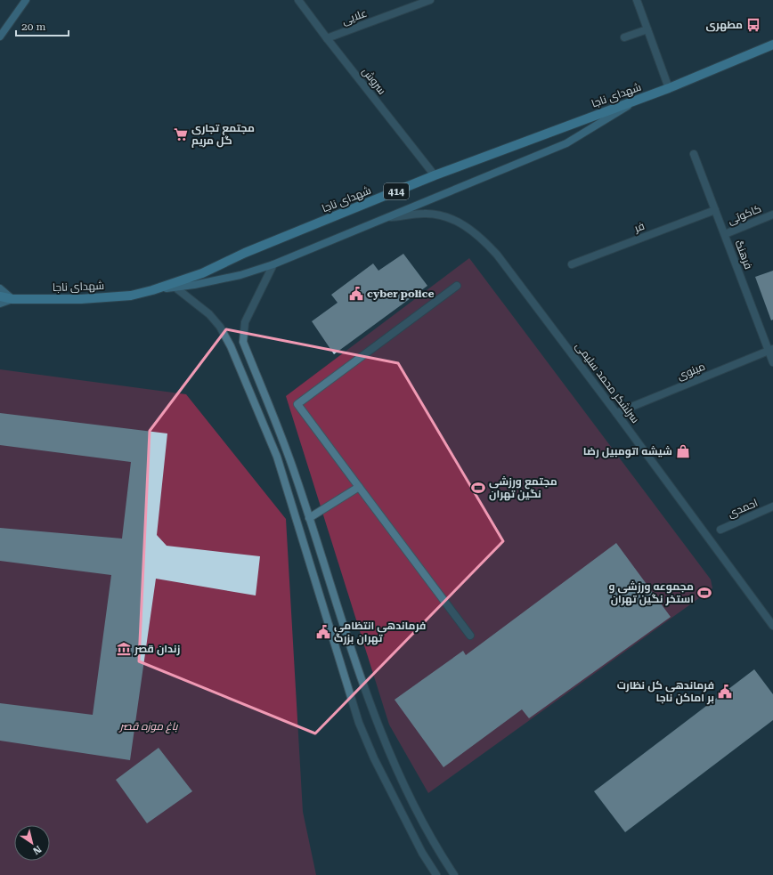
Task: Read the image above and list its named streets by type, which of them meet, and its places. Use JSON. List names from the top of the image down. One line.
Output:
{"streets":{"main road":["شهدای ناجا","414"],"street":["علایی","سروش","کاکوتی","فر","فرهنگ","مینوی","سرلشکر محمد سلیمی","احمدی"]},"crossings":[["علایی","سروش"],["سروش","شهدای ناجا"],["کاکوتی","فرهنگ"],["فر","فرهنگ"],["فرهنگ","مینوی"],["مینوی","سرلشکر محمد سلیمی"]],"parks":["باغ موزه قصر"],"places":{"bus stop":["مطهری"],"supermarket":["مجتمع تجاری گل مریم"],"public building":["cyber police","فرماندهی انتظامی تهران بزرگ","فرماندهی کل نظارت بر اماکن ناجا"],"shop":["شیشه اتومبیل رضا"],"sports":["مجتمع ورزشی نگین تهران","مجموعه ورزشی و استخر نگین تهران"],"museum":["زندان قصر"]},"scale_bar":"20 m","north":"bottom right"}
